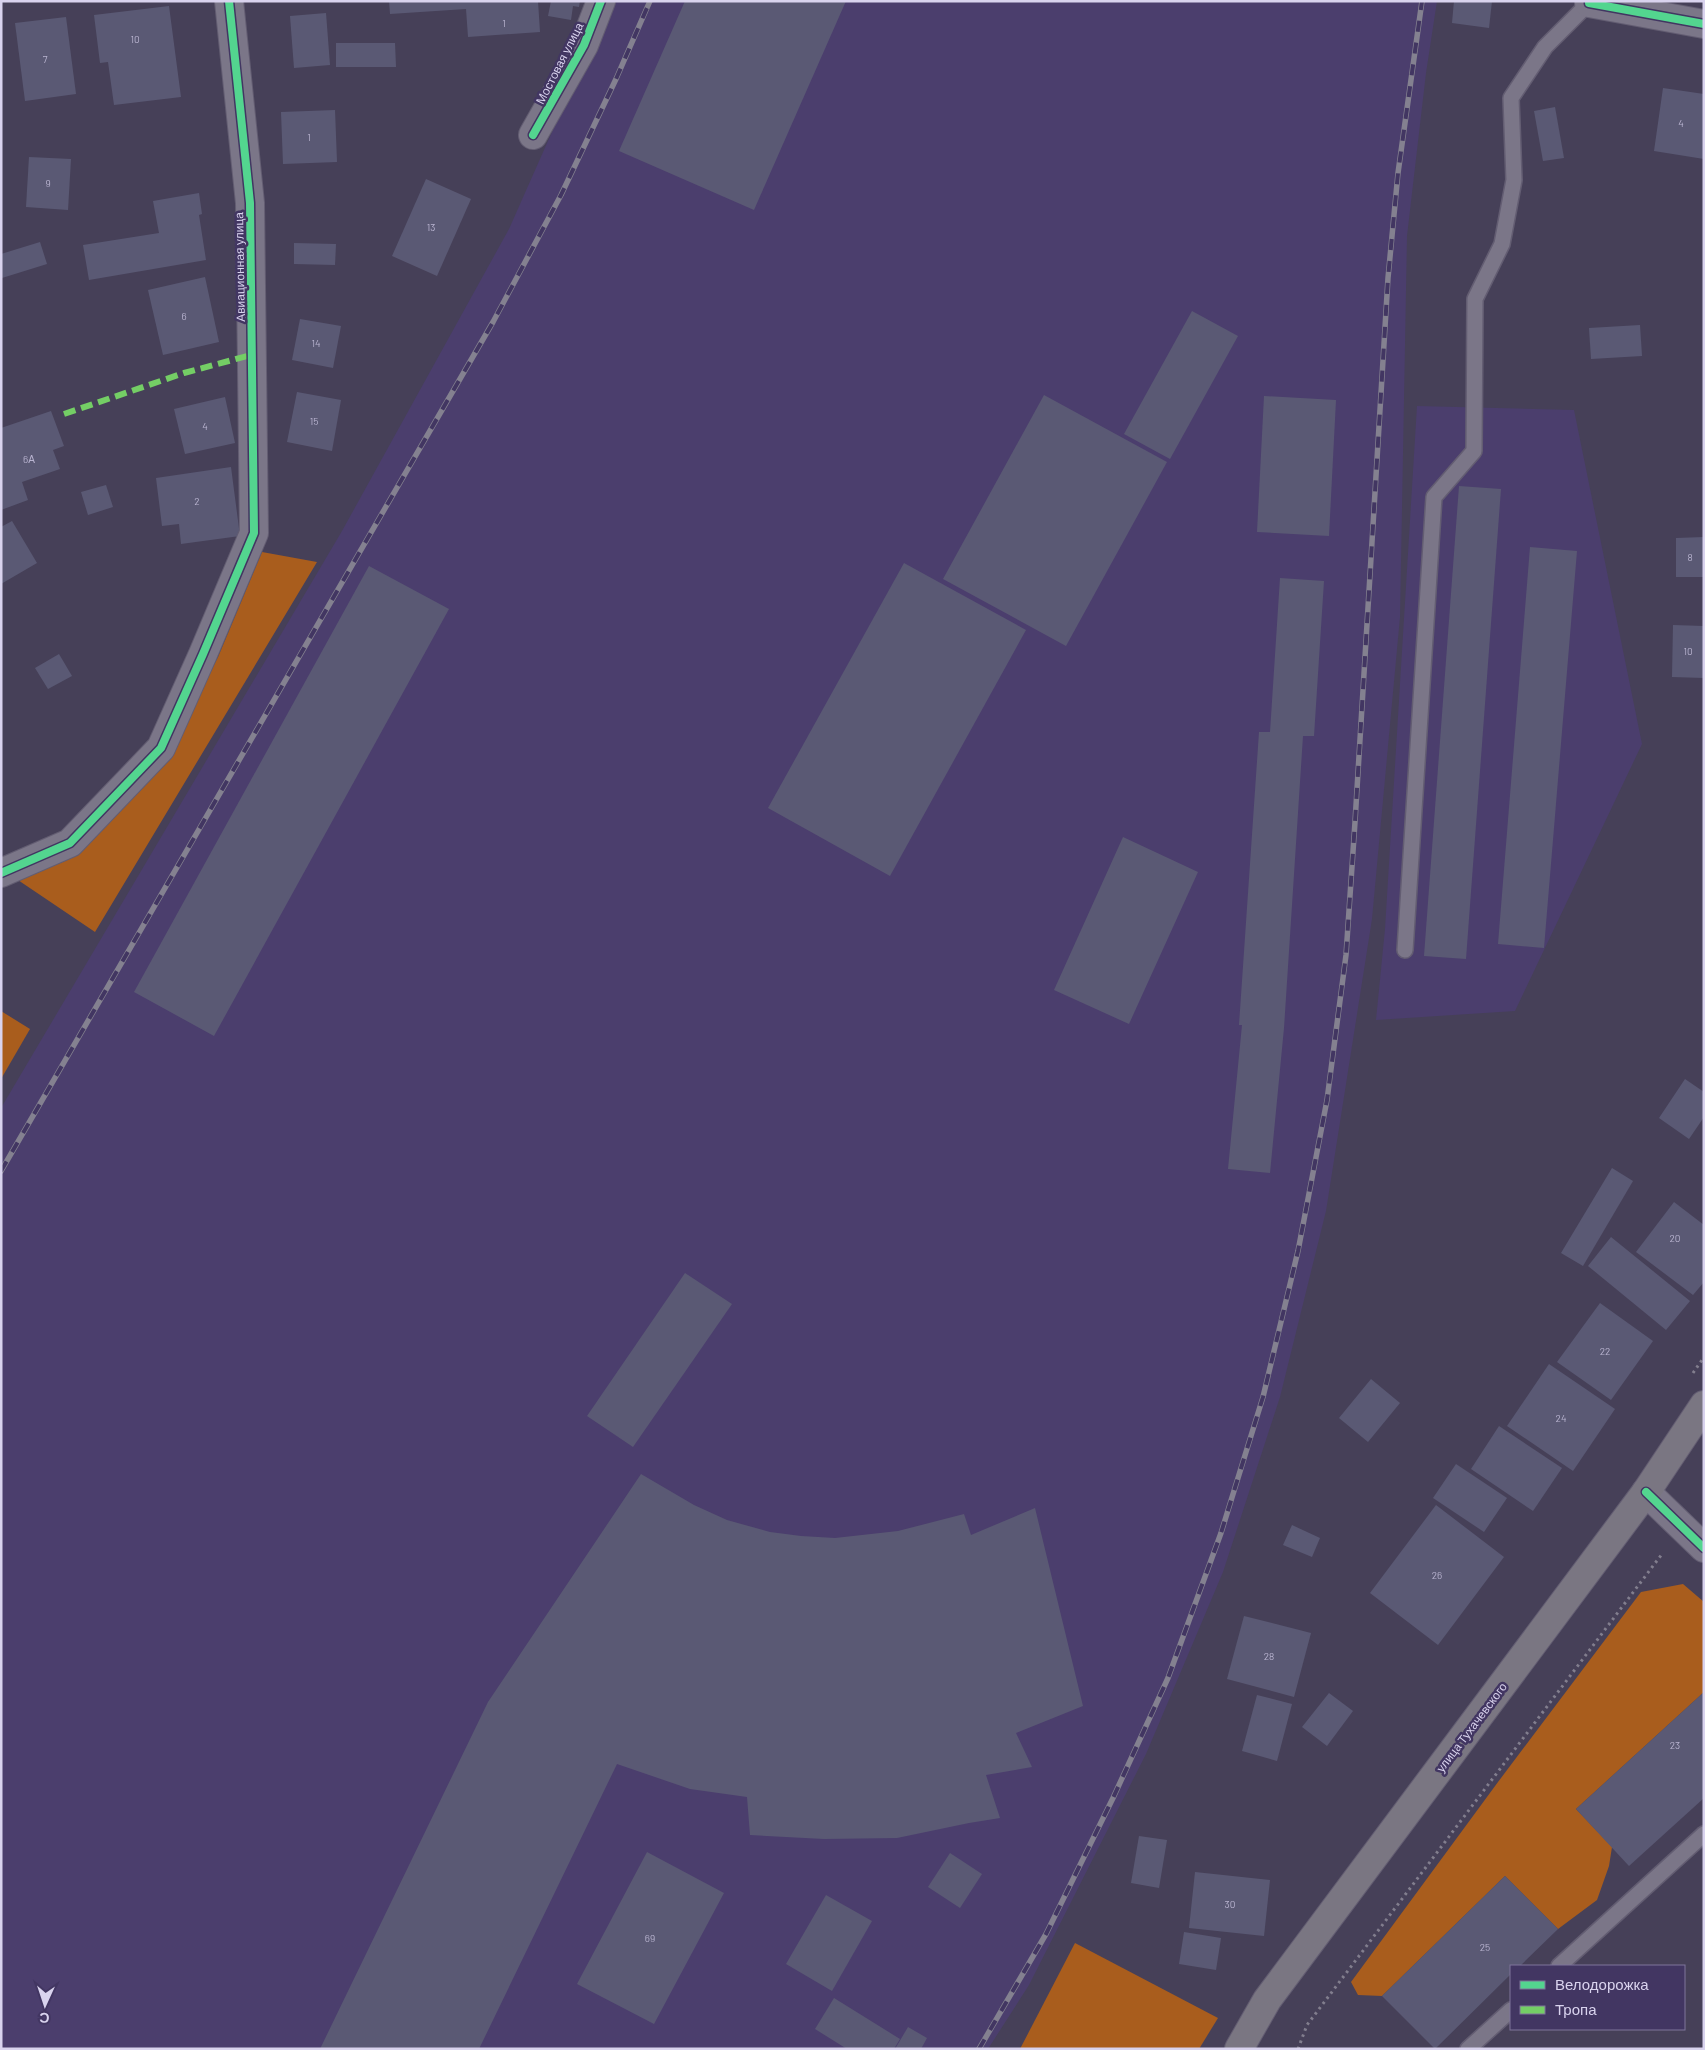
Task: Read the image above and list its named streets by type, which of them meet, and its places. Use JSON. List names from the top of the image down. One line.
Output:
{"streets":{"main road":["улица Тухачевского"],"street":["Мостовая улица","Авиационная улица"]},"house_numbers":["1","10","7","4","1","9","13","6","14","15","4","6А","2","8","10","20","22","24","26","28","23","30","69","25"],"legend":["Велодорожка","Тропа"],"north":"bottom"}
